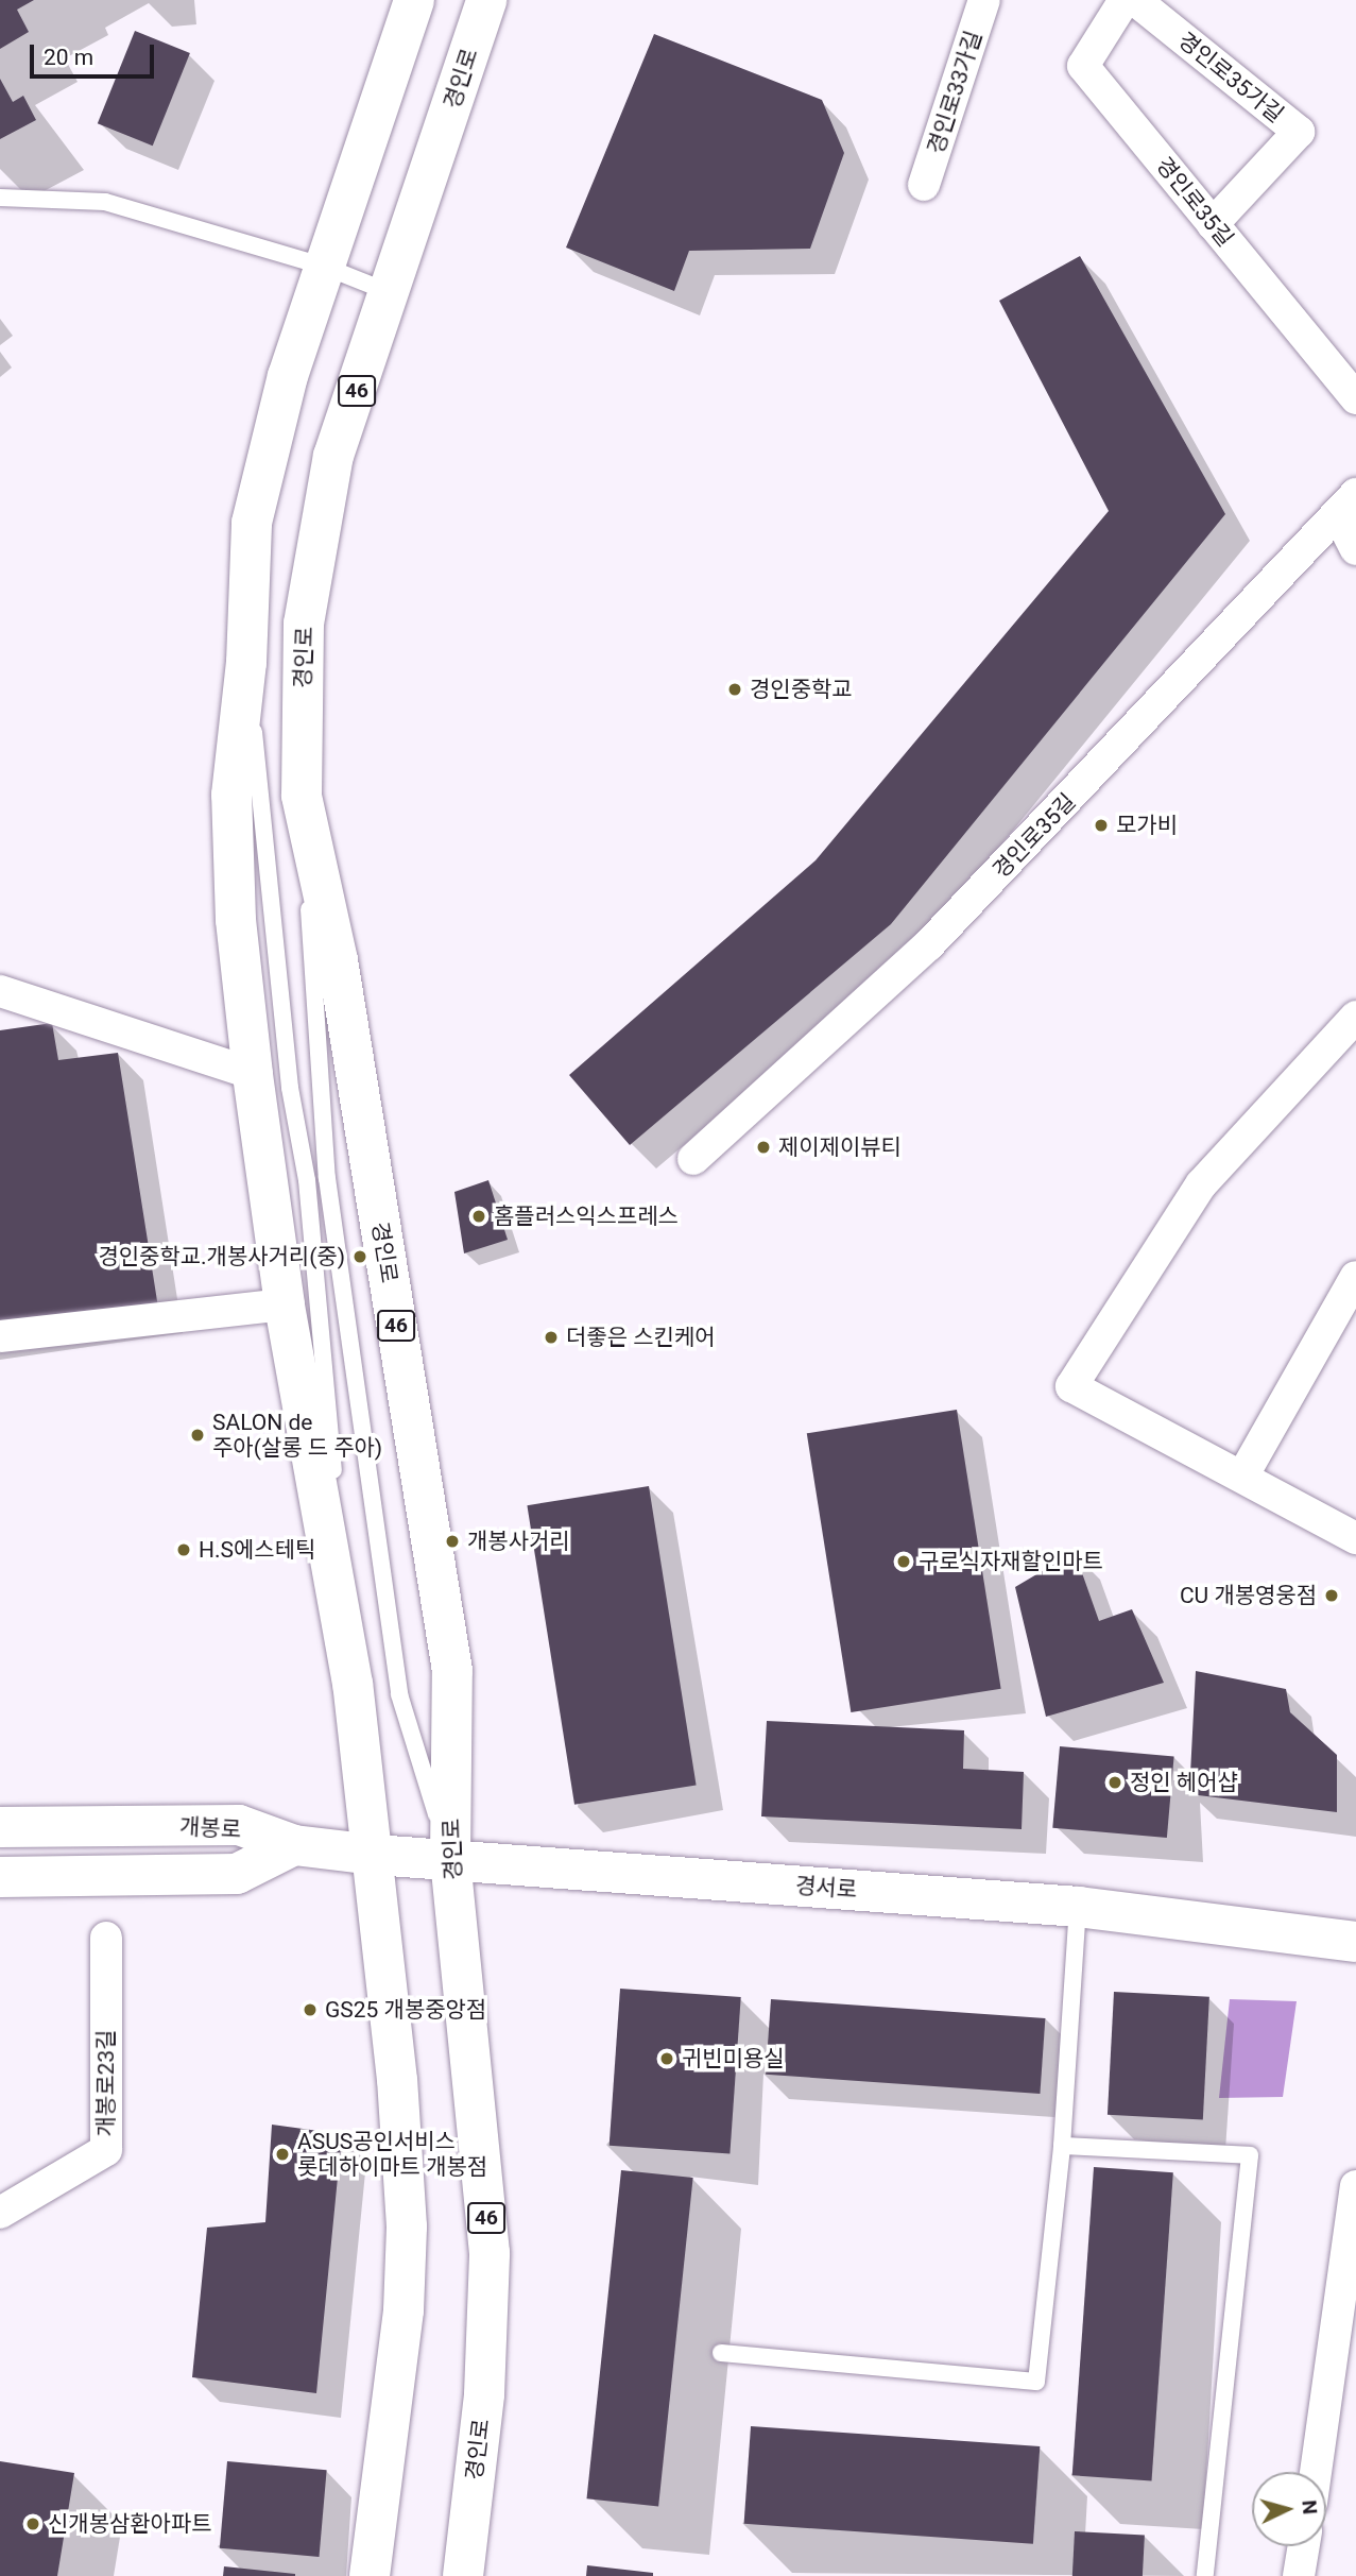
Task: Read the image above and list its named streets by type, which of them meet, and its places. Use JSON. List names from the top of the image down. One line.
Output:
{"streets":{"main road":["경인로","46","개봉로","경서로"],"street":["경인로35가길","경인로33가길","경인로35길","개봉로23길"]},"crossings":[["경인로35가길","경인로35길"],["경인로","경서로"],["개봉로","경서로"]],"places":["경인중학교","모가비","제이제이뷰티","홈플러스익스프레스","경인중학교.개봉사거리(중)","더좋은 스킨케어","SALON de 주아(살롱 드 주아)","개봉사거리","H.S에스테틱","구로식자재할인마트","CU 개봉영웅점","정인 헤어샵","GS25 개봉중앙점","귀빈미용실","ASUS공인서비스 롯데하이마트 개봉점","신개봉삼환아파트"],"scale_bar":"20 m","north":"right"}
